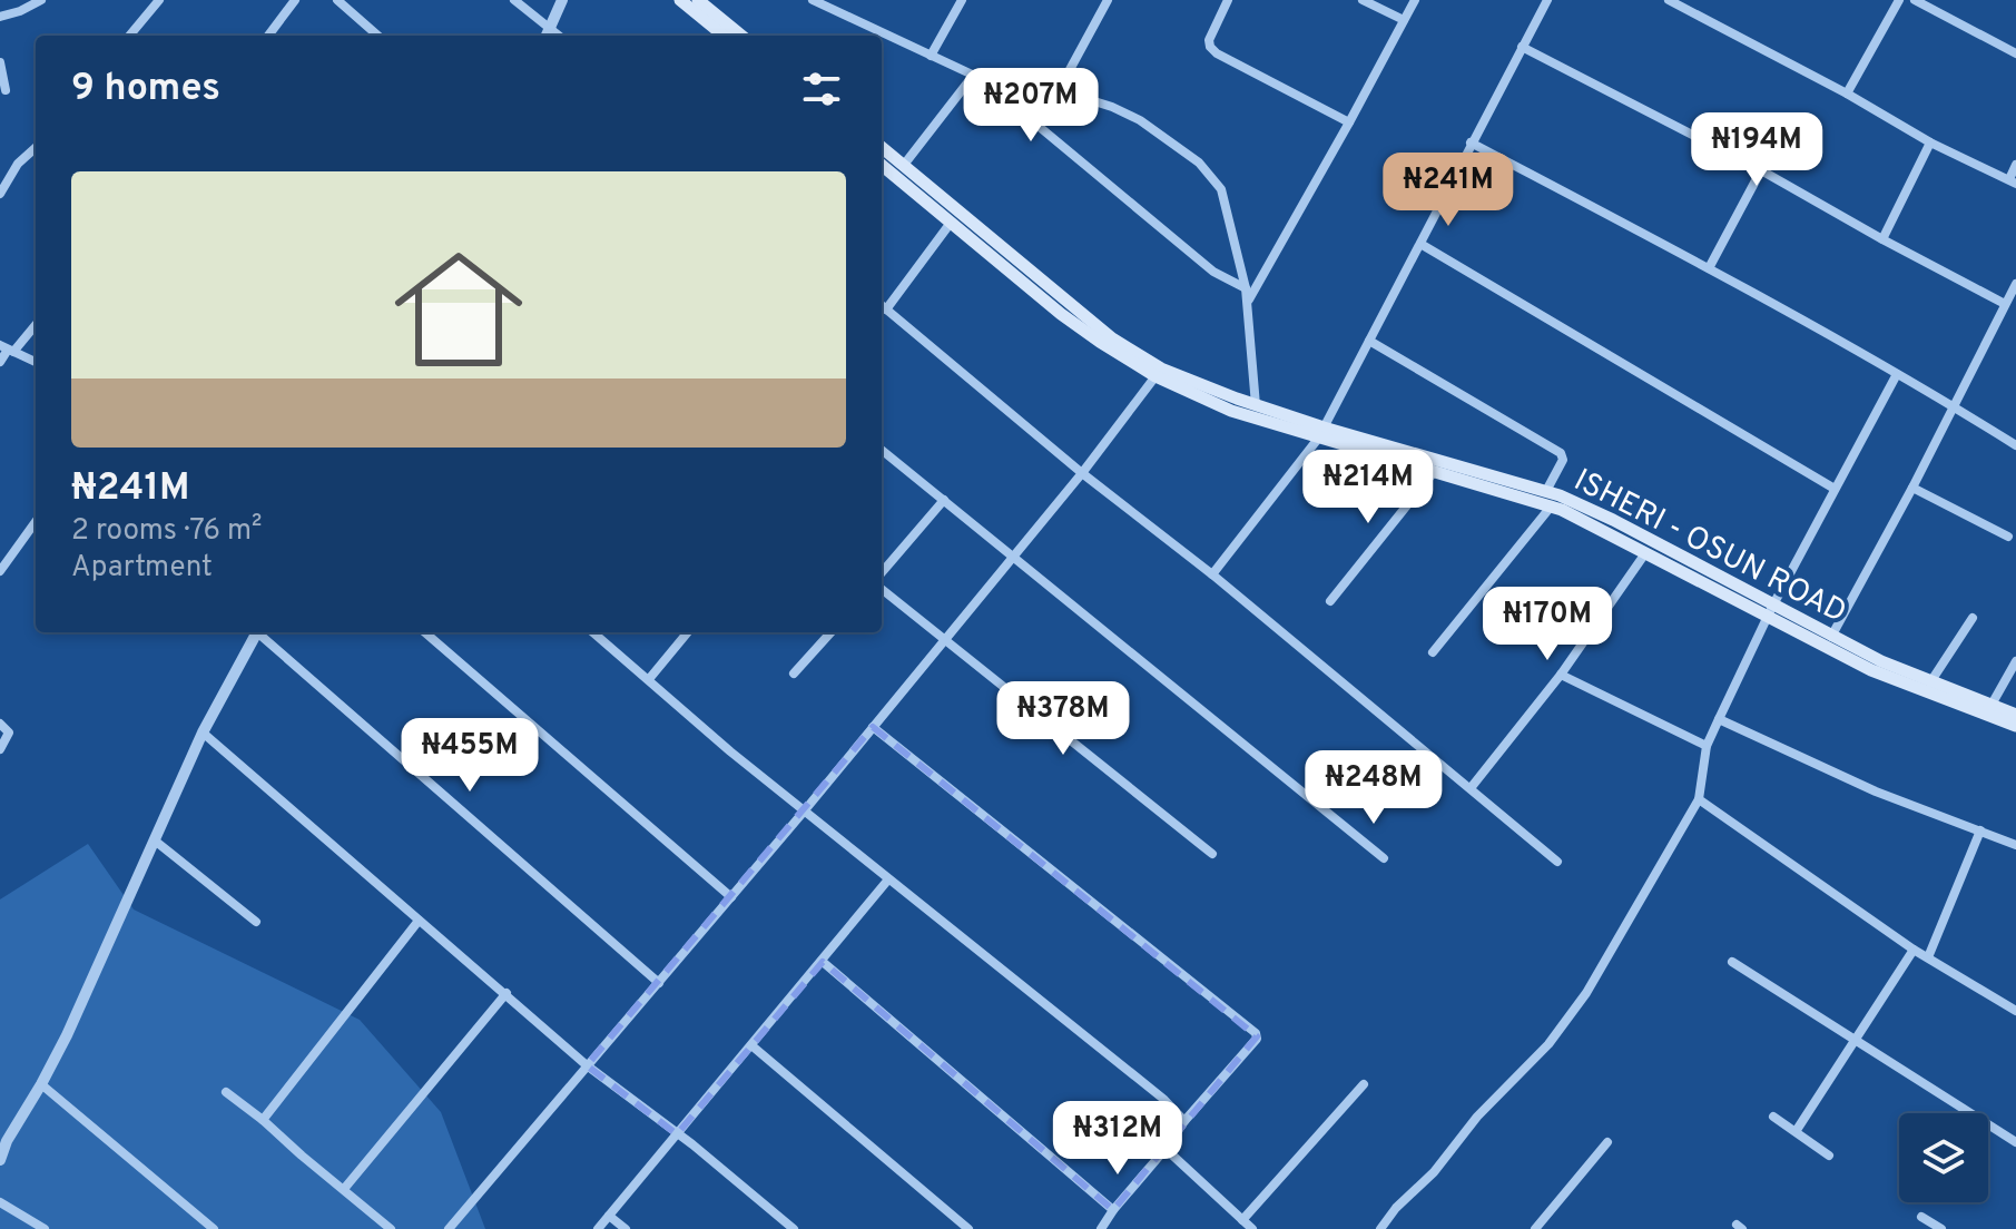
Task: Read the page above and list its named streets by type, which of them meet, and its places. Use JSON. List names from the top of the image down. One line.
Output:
{"streets":{"main road":["ISHERI - OSUN ROAD"]},"page":{"heading":"9 homes","price":["₦207M","₦194M","₦241M","₦214M","₦170M","₦378M","₦455M","₦248M","₦312M"],"list":[{"name":"₦241M","note":"2 rooms · 76 m² · Apartment"}]}}
